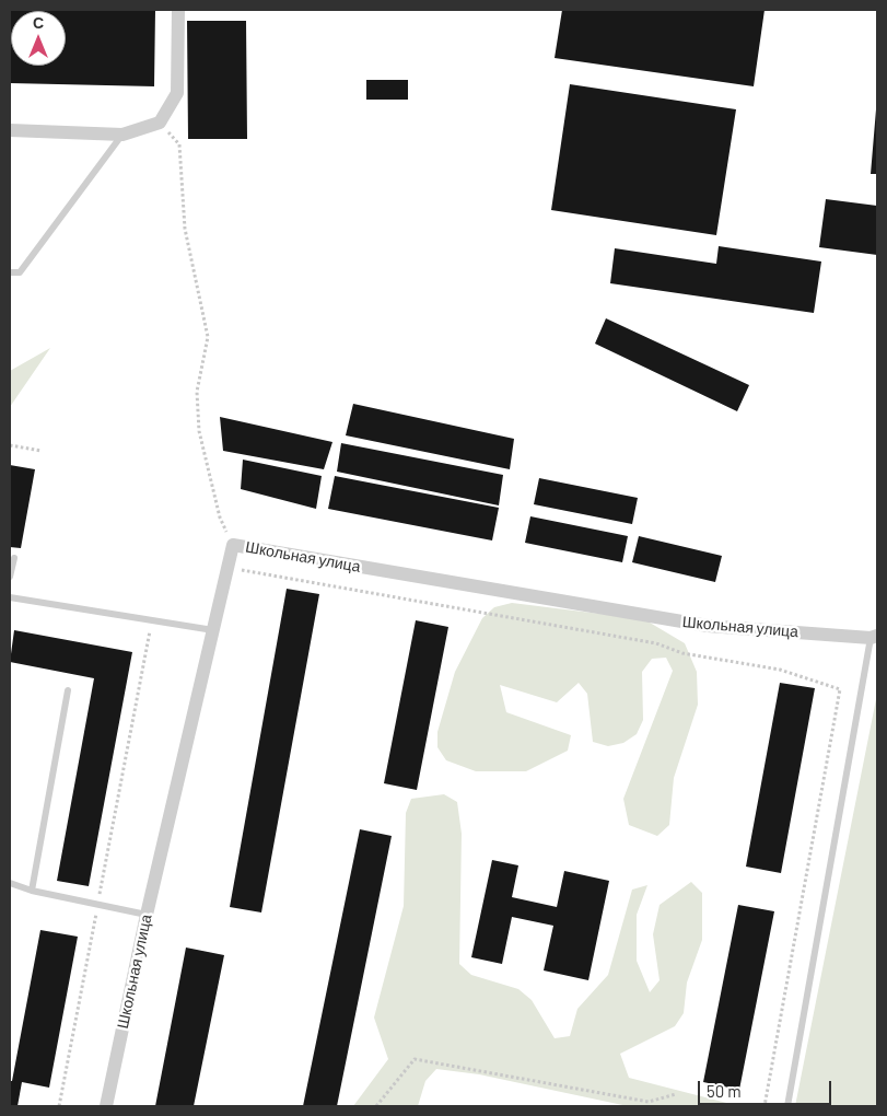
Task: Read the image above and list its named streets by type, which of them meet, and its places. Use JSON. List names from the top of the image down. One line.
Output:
{"streets":{"street":["Школьная улица"]},"scale_bar":"50 m","north":"top"}
